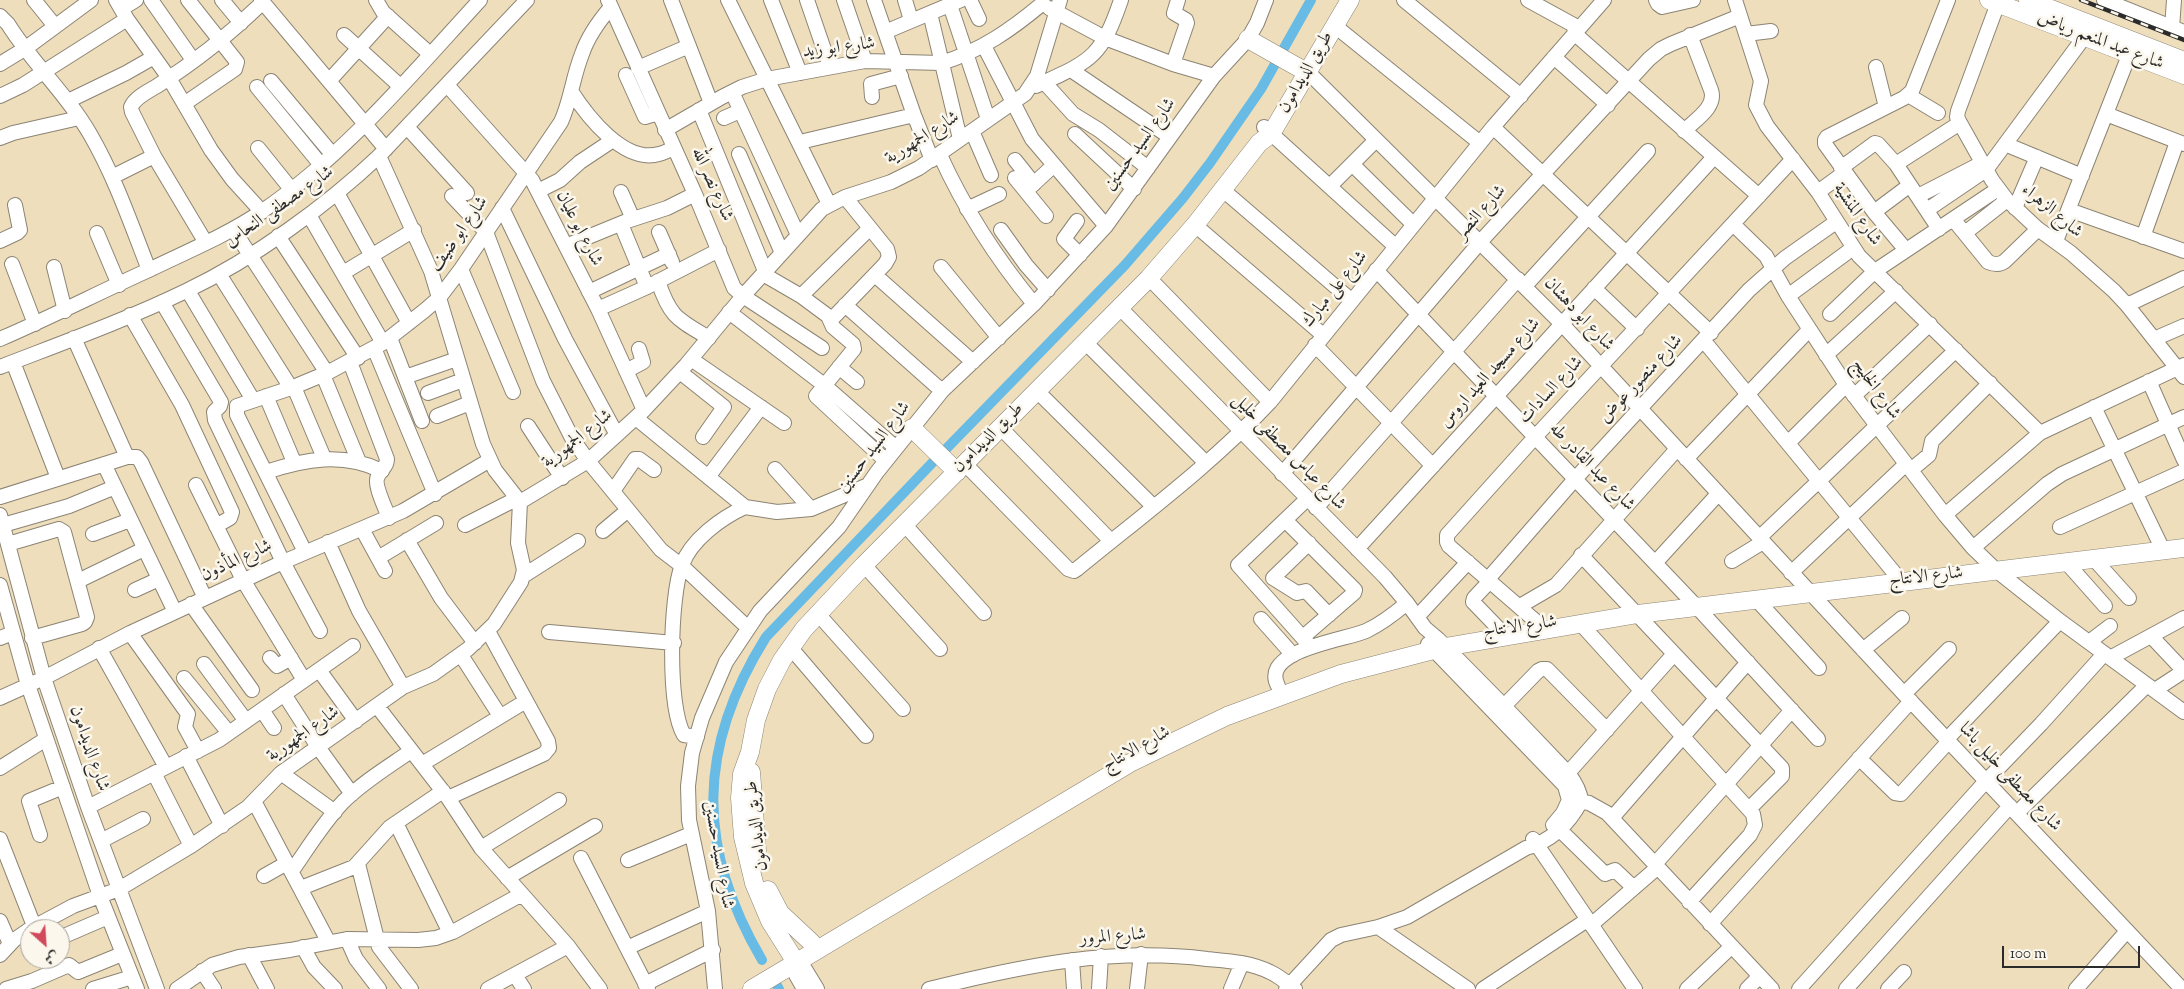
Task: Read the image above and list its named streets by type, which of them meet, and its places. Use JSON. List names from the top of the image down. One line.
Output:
{"streets":{"main road":["شارع عبد المنعم رياض","طريق الديدامون","شارع الانتاج"],"street":["شارع ابو زيد","شارع الجمهورية","شارع السيد حسنين","شارع نصر الله","شارع مصطفى النحاس","شارع الزهراء","شارع النصر","شارع المنشية","شارع ابو عليان","شارع ابو ضيف","شارع على مبارك","شارع ابو دهشان","شارع مسجد العيد اروس","شارع منصور عوض","شارع الخليج","شارع السادات","شارع عباس مصطفى خليل","شارع عبد القادر طه","شارع المأذون","شارع الديدامون","شارع مصطفى خليل باشا","شارع المرور"]},"crossings":[["شارع ابو زيد","شارع نصر الله"],["طريق الديدامون","شارع على مبارك"],["طريق الديدامون","شارع ابو دهشان"],["طريق الديدامون","شارع عباس مصطفى خليل"],["طريق الديدامون","شارع الانتاج"],["شارع الجمهورية","شارع نصر الله"],["شارع الجمهورية","شارع ابو عليان"],["شارع الجمهورية","شارع الديدامون"],["شارع نصر الله","شارع ابو ضيف"],["شارع مصطفى النحاس","شارع ابو عليان"],["شارع النصر","شارع المنشية"],["شارع النصر","شارع ابو دهشان"],["شارع النصر","شارع عباس مصطفى خليل"],["شارع النصر","شارع عبد القادر طه"],["شارع المنشية","شارع منصور عوض"],["شارع المنشية","شارع السادات"],["شارع ابو عليان","شارع ابو ضيف"],["شارع على مبارك","شارع ابو دهشان"],["شارع على مبارك","شارع عباس مصطفى خليل"],["شارع على مبارك","شارع عبد القادر طه"],["شارع ابو دهشان","شارع مسجد العيد اروس"],["شارع ابو دهشان","شارع منصور عوض"],["شارع ابو دهشان","شارع السادات"],["شارع ابو دهشان","شارع الانتاج"],["شارع ابو دهشان","شارع مصطفى خليل باشا"],["شارع مسجد العيد اروس","شارع عباس مصطفى خليل"],["شارع مسجد العيد اروس","شارع عبد القادر طه"],["شارع منصور عوض","شارع الخليج"],["شارع منصور عوض","شارع السادات"],["شارع منصور عوض","شارع عبد القادر طه"],["شارع منصور عوض","شارع الانتاج"],["شارع الخليج","شارع السادات"],["شارع الخليج","شارع الانتاج"],["شارع السادات","شارع عبد القادر طه"],["شارع السادات","شارع الانتاج"],["شارع عباس مصطفى خليل","شارع الانتاج"],["شارع عبد القادر طه","شارع الانتاج"],["شارع المأذون","شارع الديدامون"],["شارع الانتاج","شارع مصطفى خليل باشا"]],"scale_bar":"100 m","north":"bottom right"}
